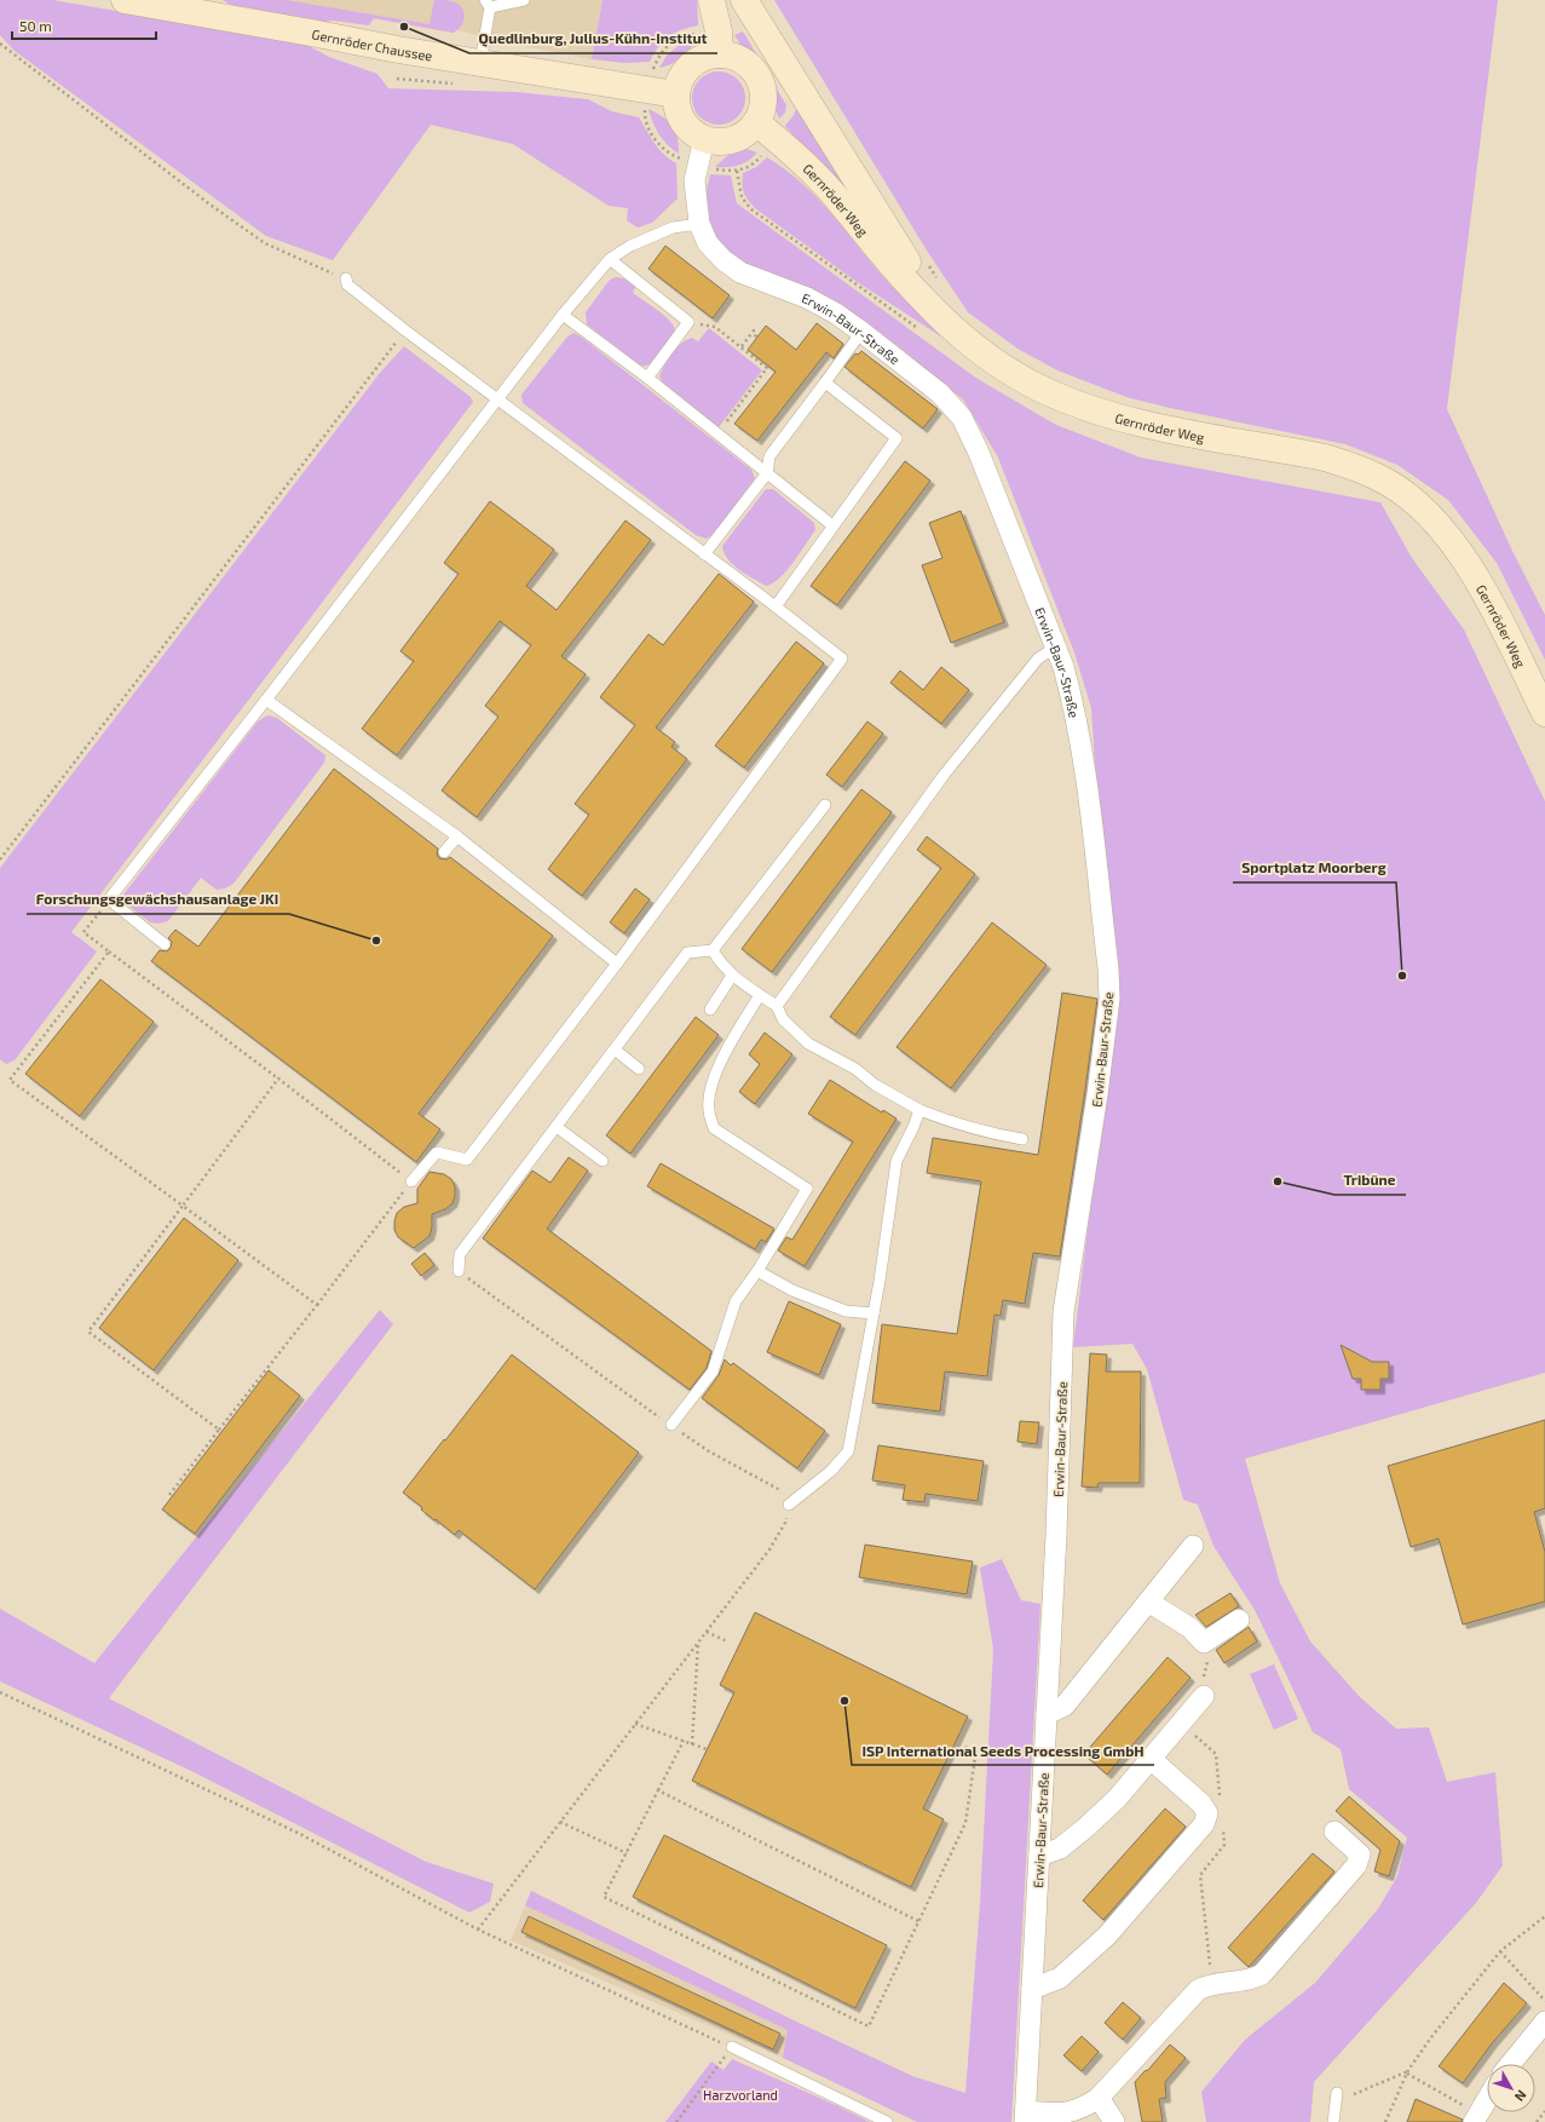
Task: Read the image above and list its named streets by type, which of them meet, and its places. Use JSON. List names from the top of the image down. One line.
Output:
{"streets":{"main road":["Gernröder Chaussee","Gernröder Weg"],"street":["Erwin-Baur-Straße"]},"crossings":[["Gernröder Chaussee","Gernröder Weg"],["Gernröder Chaussee","Erwin-Baur-Straße"],["Gernröder Weg","Erwin-Baur-Straße"]],"parks":["Harzvorland"],"places":["Quedlinburg, Julius-Kühn-Institut","Forschungsgewächshausanlage JKI","Sportplatz Moorberg","Tribüne","ISP International Seeds Processing GmbH"],"scale_bar":"50 m","north":"bottom right"}
